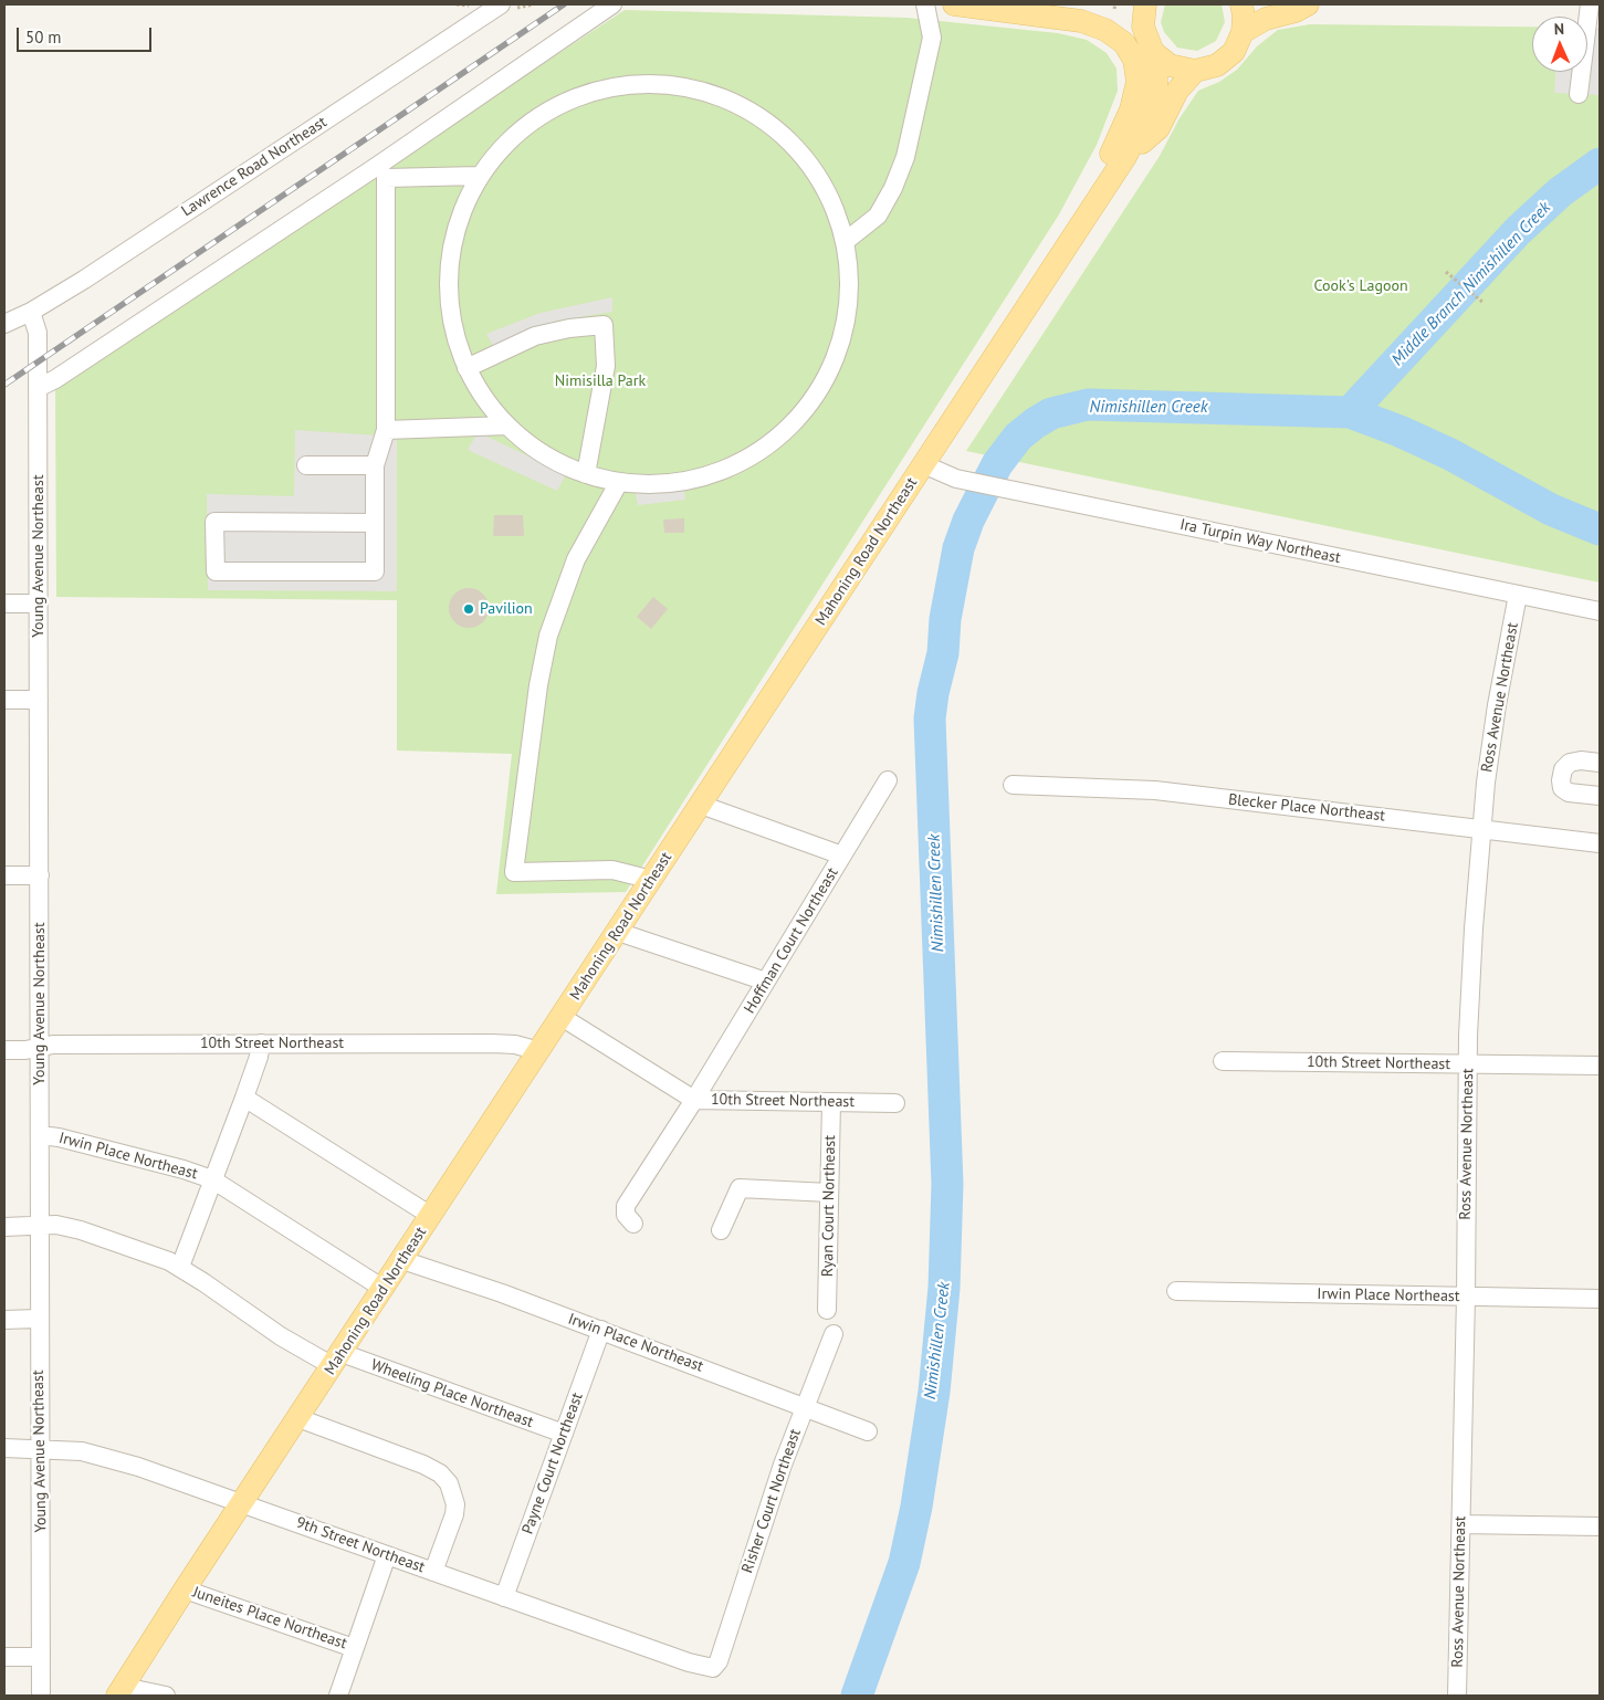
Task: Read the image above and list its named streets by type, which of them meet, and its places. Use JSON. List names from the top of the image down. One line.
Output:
{"streets":{"main road":["Mahoning Road Northeast"],"street":["Lawrence Road Northeast","Ira Turpin Way Northeast","Young Avenue Northeast","Ross Avenue Northeast","Blecker Place Northeast","Hoffman Court Northeast","10th Street Northeast","Irwin Place Northeast","Ryan Court Northeast","Wheeling Place Northeast","Payne Court Northeast","Risher Court Northeast","9th Street Northeast","Juneites Place Northeast"]},"crossings":[["Lawrence Road Northeast","Young Avenue Northeast"],["Ira Turpin Way Northeast","Mahoning Road Northeast"],["Ira Turpin Way Northeast","Ross Avenue Northeast"],["Mahoning Road Northeast","10th Street Northeast"],["Mahoning Road Northeast","Irwin Place Northeast"],["Mahoning Road Northeast","Wheeling Place Northeast"],["Mahoning Road Northeast","9th Street Northeast"],["Mahoning Road Northeast","Juneites Place Northeast"],["Young Avenue Northeast","10th Street Northeast"],["Young Avenue Northeast","Irwin Place Northeast"],["Young Avenue Northeast","Wheeling Place Northeast"],["Young Avenue Northeast","9th Street Northeast"],["Ross Avenue Northeast","Blecker Place Northeast"],["Ross Avenue Northeast","10th Street Northeast"],["Ross Avenue Northeast","Irwin Place Northeast"],["Hoffman Court Northeast","10th Street Northeast"],["10th Street Northeast","Ryan Court Northeast"],["Irwin Place Northeast","Payne Court Northeast"],["Irwin Place Northeast","Risher Court Northeast"],["Wheeling Place Northeast","Payne Court Northeast"],["Payne Court Northeast","9th Street Northeast"],["Risher Court Northeast","9th Street Northeast"]],"water":["Middle Branch Nimishillen Creek","Nimishillen Creek"],"parks":["Cook's Lagoon","Nimisilla Park"],"places":["Pavilion"],"scale_bar":"50 m","north":"top"}
